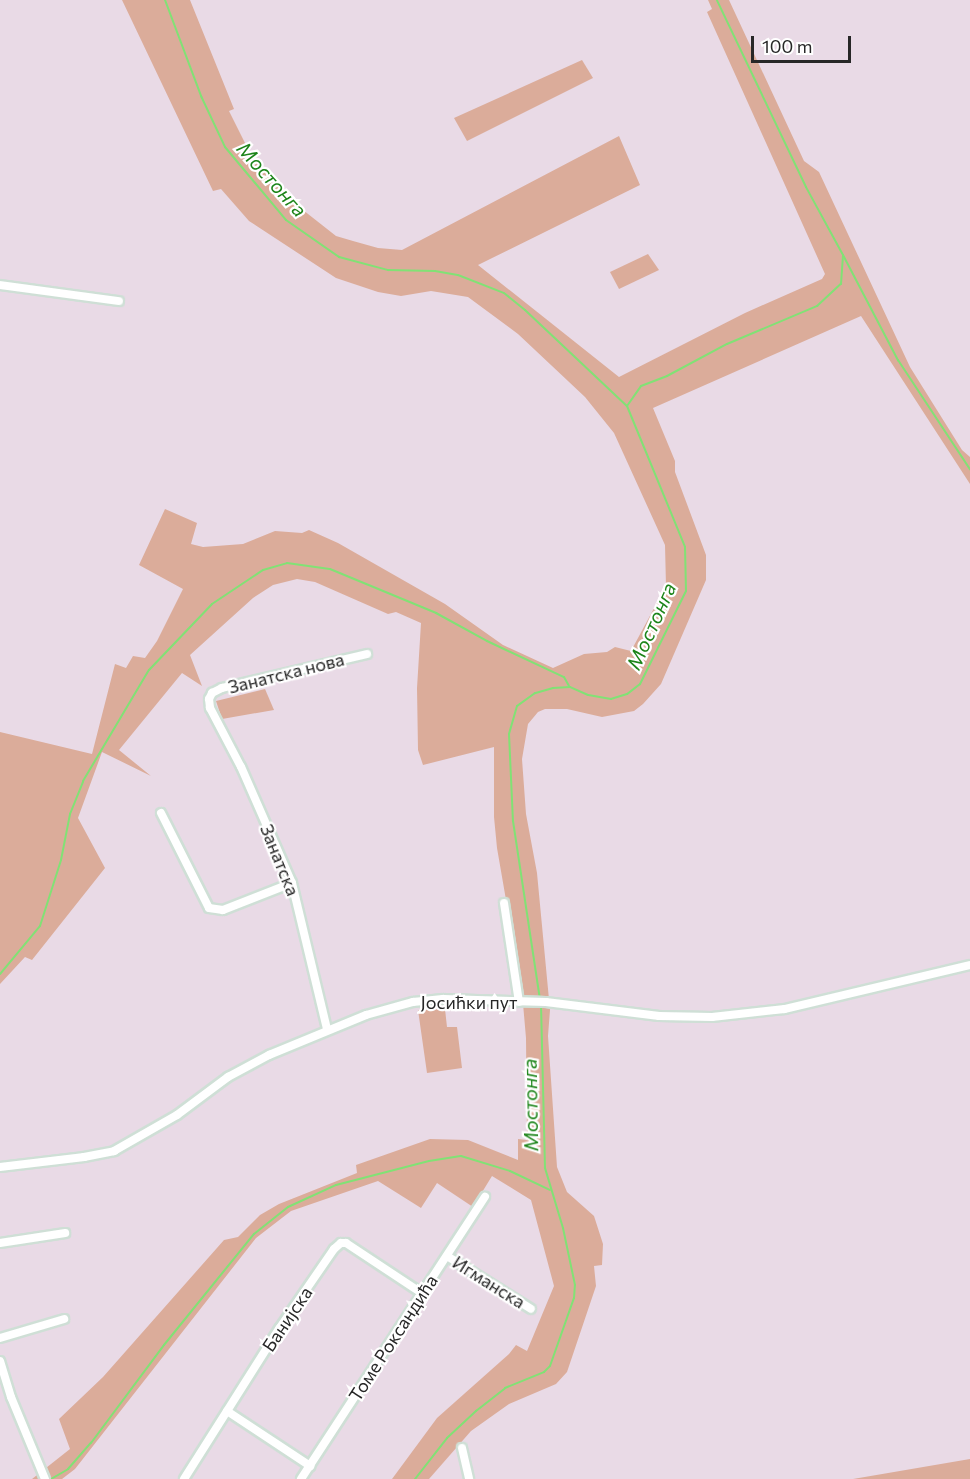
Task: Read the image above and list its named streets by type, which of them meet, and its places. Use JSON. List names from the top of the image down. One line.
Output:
{"streets":{"street":["Занатска нова","Занатска","Јосићки пут","Игманска","Банијска","Томе Роксандића"]},"crossings":[["Занатска нова","Занатска"],["Занатска","Јосићки пут"],["Игманска","Томе Роксандића"],["Банијска","Томе Роксандића"]],"water":["Мостонга"],"scale_bar":"100 m"}
